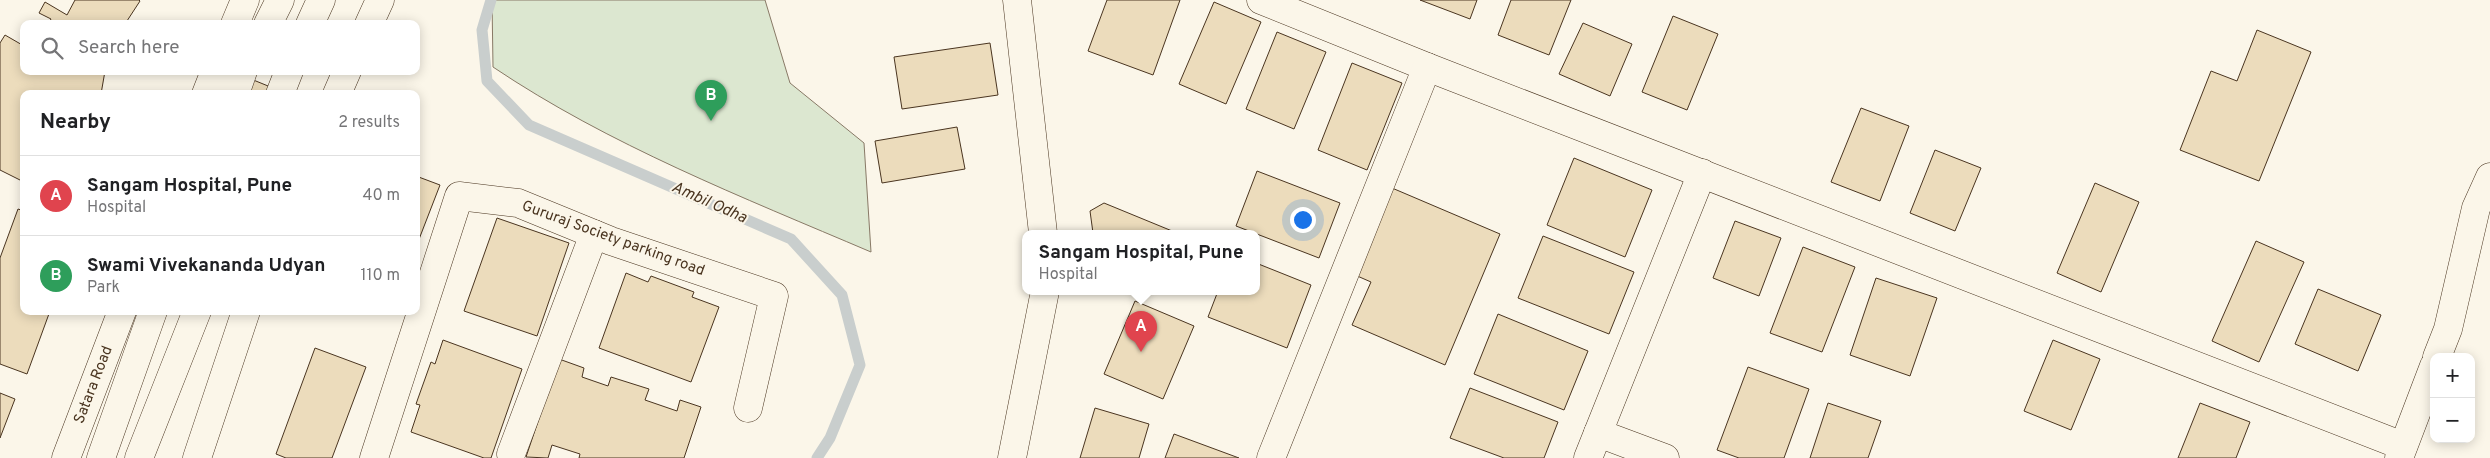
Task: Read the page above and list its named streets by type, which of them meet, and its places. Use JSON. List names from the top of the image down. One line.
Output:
{"streets":{"main road":["Gururaj Society parking road","Satara Road"]},"water":["Ambil Odha"],"page":{"search":"Search here","pins":["B","A"],"heading":["Nearby","2 results"],"list":[{"mark":"A","name":"Sangam Hospital, Pune","note":"Hospital","value":"40 m"},{"mark":"B","name":"Swami Vivekananda Udyan","note":"Park","value":"110 m"}],"popup":["Sangam Hospital, Pune","Hospital"],"map_buttons":["+","−"]}}
